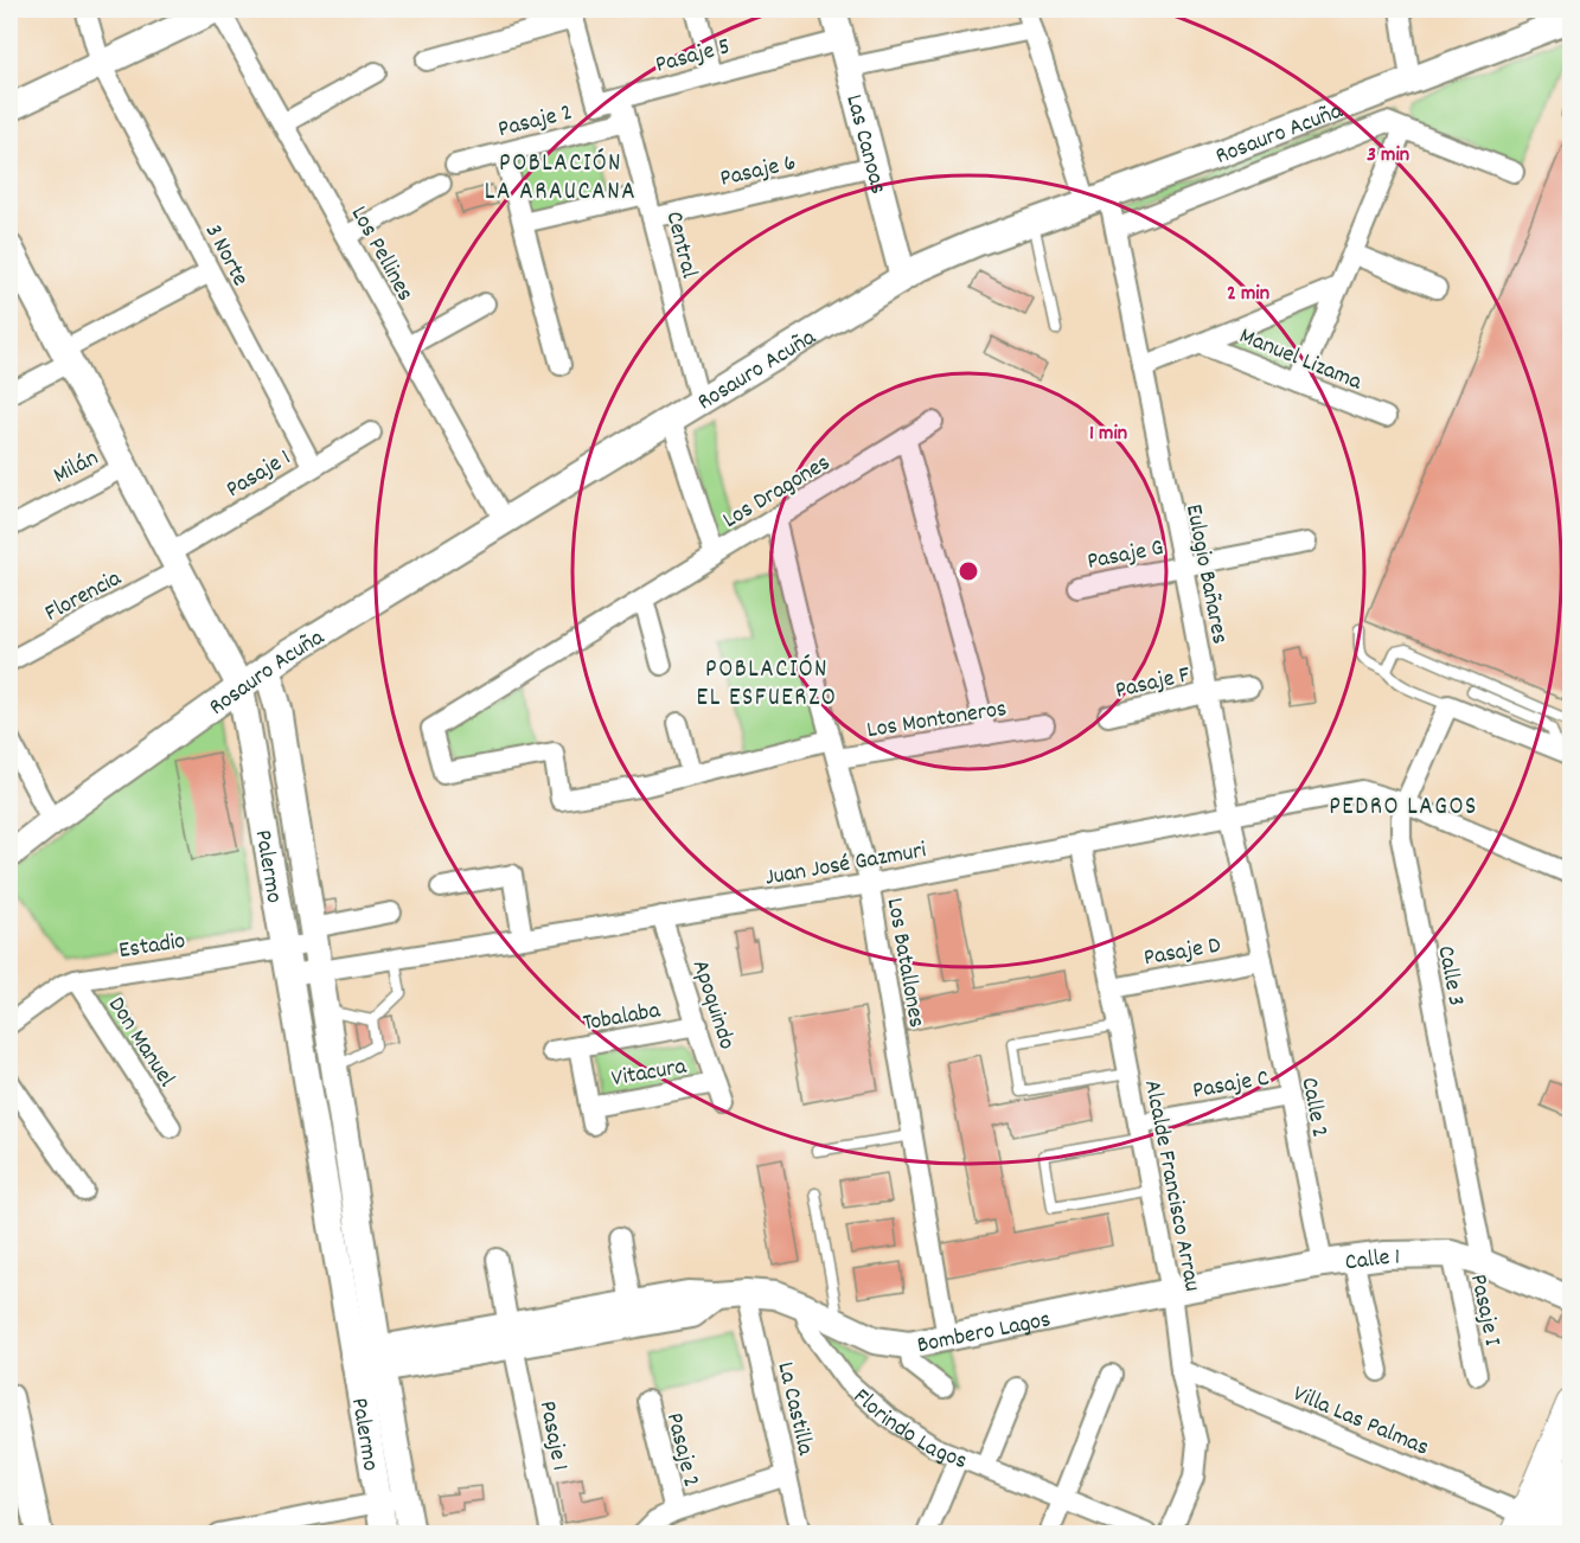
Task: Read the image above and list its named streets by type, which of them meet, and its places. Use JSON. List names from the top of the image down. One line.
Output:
{"streets":{"street":["Pasaje 5","Pasaje 2","Rosauro Acuña","Las Canoas","Pasaje 6","Central","Los Pellines","3 Norte","Manuel Lizama","Milán","Pasaje 1","Los Dragones","Pasaje G","Eulogio Bañares","Florencia","Pasaje F","Los Montoneros","Juan José Gazmuri","Palermo","Estadio","Pasaje D","Los Batallones","Calle 3","Apoquindo","Tobalaba","Don Manuel","Vitacura","Pasaje C","Calle 2","Alcalde Francisco Arrau","Calle 1","Pasaje I","Bombero Lagos","La Castilla","Villa Las Palmas","Florindo Lagos"]},"crossings":[["Pasaje 5","Las Canoas"],["Pasaje 5","Central"],["Pasaje 2","Central"],["Rosauro Acuña","Las Canoas"],["Rosauro Acuña","Central"],["Rosauro Acuña","Los Pellines"],["Rosauro Acuña","Eulogio Bañares"],["Rosauro Acuña","Palermo"],["Las Canoas","Pasaje 6"],["Pasaje 6","Central"],["3 Norte","Pasaje 1"],["Milán","Palermo"],["Pasaje 1","Florencia"],["Pasaje 1","Palermo"],["Los Dragones","Los Batallones"],["Pasaje G","Eulogio Bañares"],["Eulogio Bañares","Pasaje F"],["Eulogio Bañares","Juan José Gazmuri"],["Eulogio Bañares","Pasaje D"],["Eulogio Bañares","Calle 2"],["Florencia","Palermo"],["Los Montoneros","Los Batallones"],["Juan José Gazmuri","Palermo"],["Juan José Gazmuri","Los Batallones"],["Juan José Gazmuri","Calle 3"],["Juan José Gazmuri","Apoquindo"],["Juan José Gazmuri","Alcalde Francisco Arrau"],["Palermo","Estadio"],["Estadio","Don Manuel"],["Pasaje D","Calle 2"],["Pasaje D","Alcalde Francisco Arrau"],["Los Batallones","Bombero Lagos"],["Calle 3","Calle 1"],["Apoquindo","Tobalaba"],["Apoquindo","Vitacura"],["Tobalaba","Vitacura"],["Pasaje C","Calle 2"],["Pasaje C","Alcalde Francisco Arrau"],["Calle 2","Calle 1"],["Alcalde Francisco Arrau","Calle 1"],["Alcalde Francisco Arrau","Bombero Lagos"],["Alcalde Francisco Arrau","Villa Las Palmas"],["Calle 1","Pasaje I"],["Calle 1","Bombero Lagos"],["Bombero Lagos","Florindo Lagos"]],"districts":["POBLACIÓN LA ARAUCANA","POBLACIÓN EL ESFUERZO","PEDRO LAGOS"],"rings":["3 min","2 min","1 min"]}
